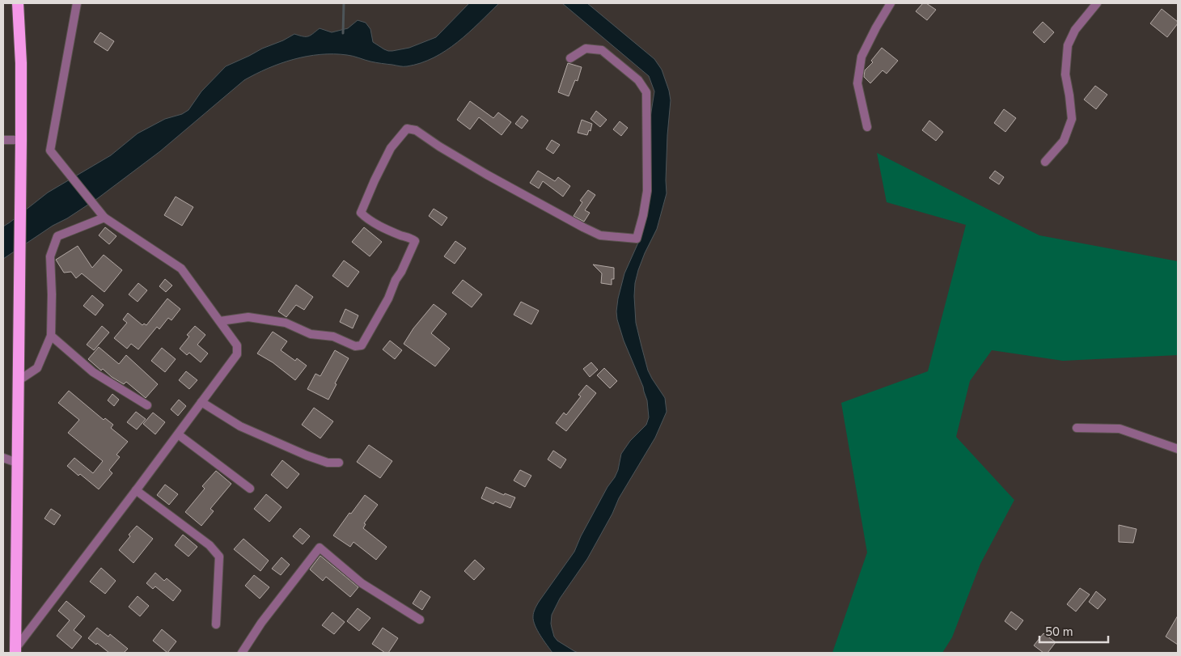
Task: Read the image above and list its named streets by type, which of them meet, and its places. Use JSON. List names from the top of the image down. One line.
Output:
{"scale_bar":"50 m"}
